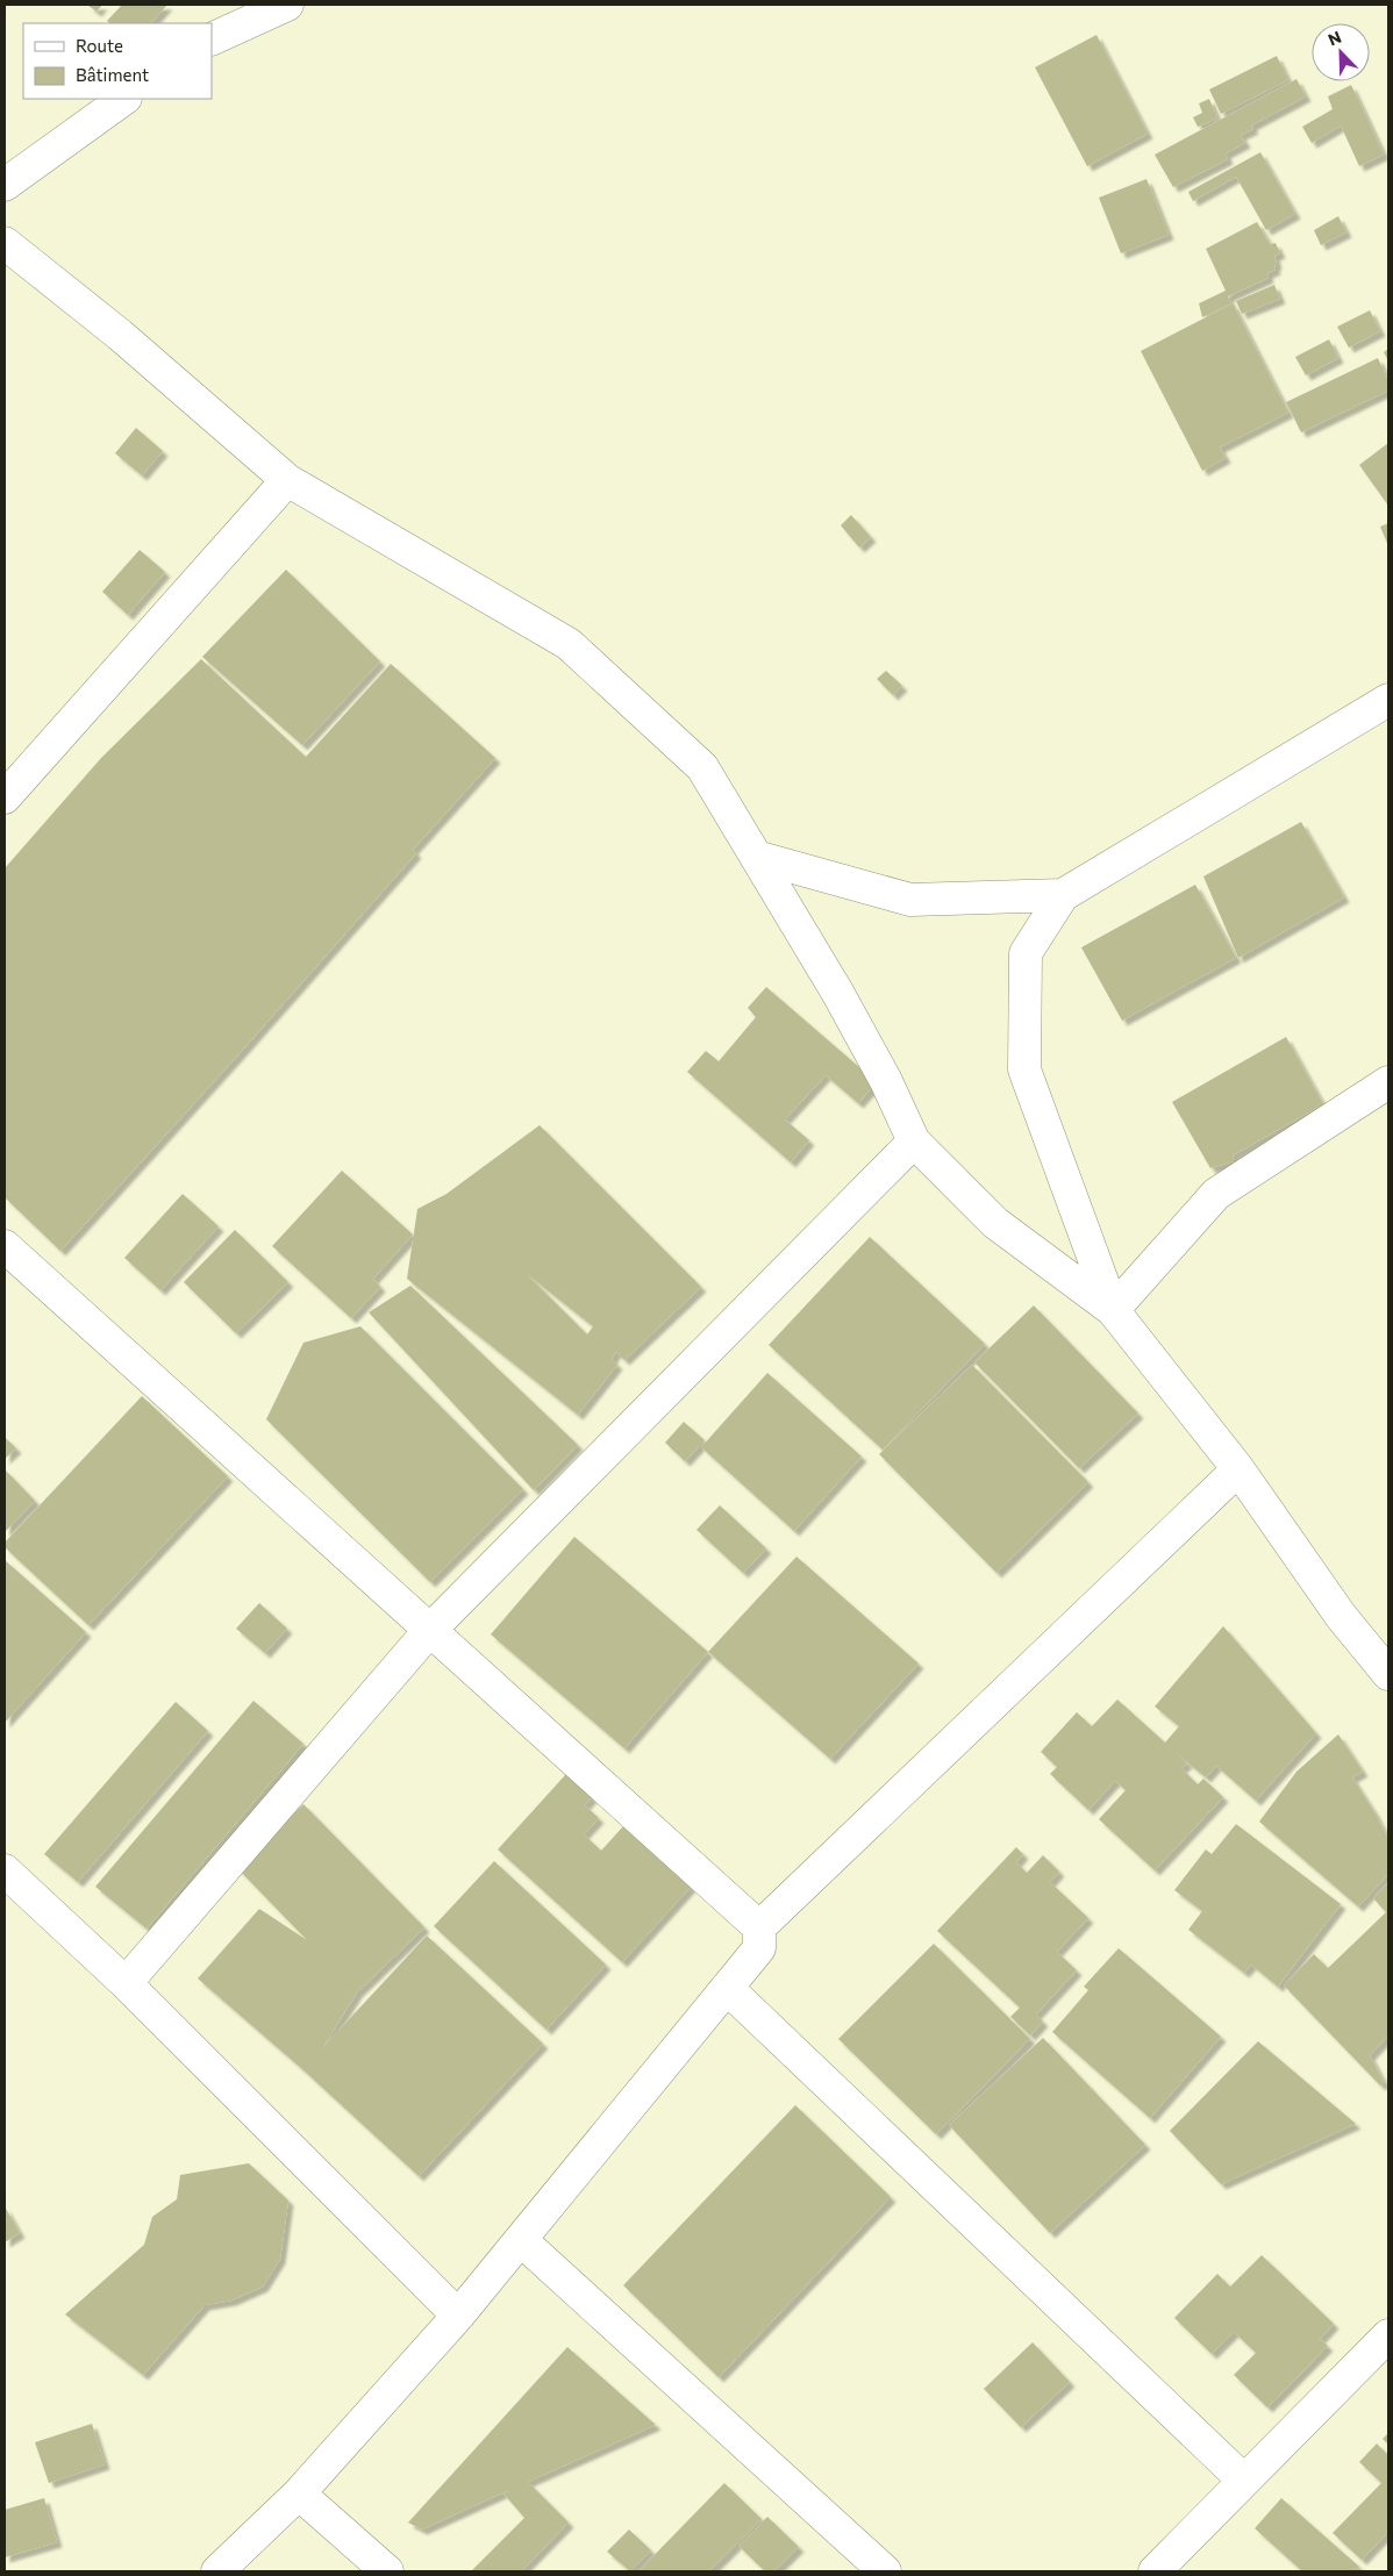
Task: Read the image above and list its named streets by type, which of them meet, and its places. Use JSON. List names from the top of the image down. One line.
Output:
{"legend":["Route","Bâtiment"],"north":"top left"}
